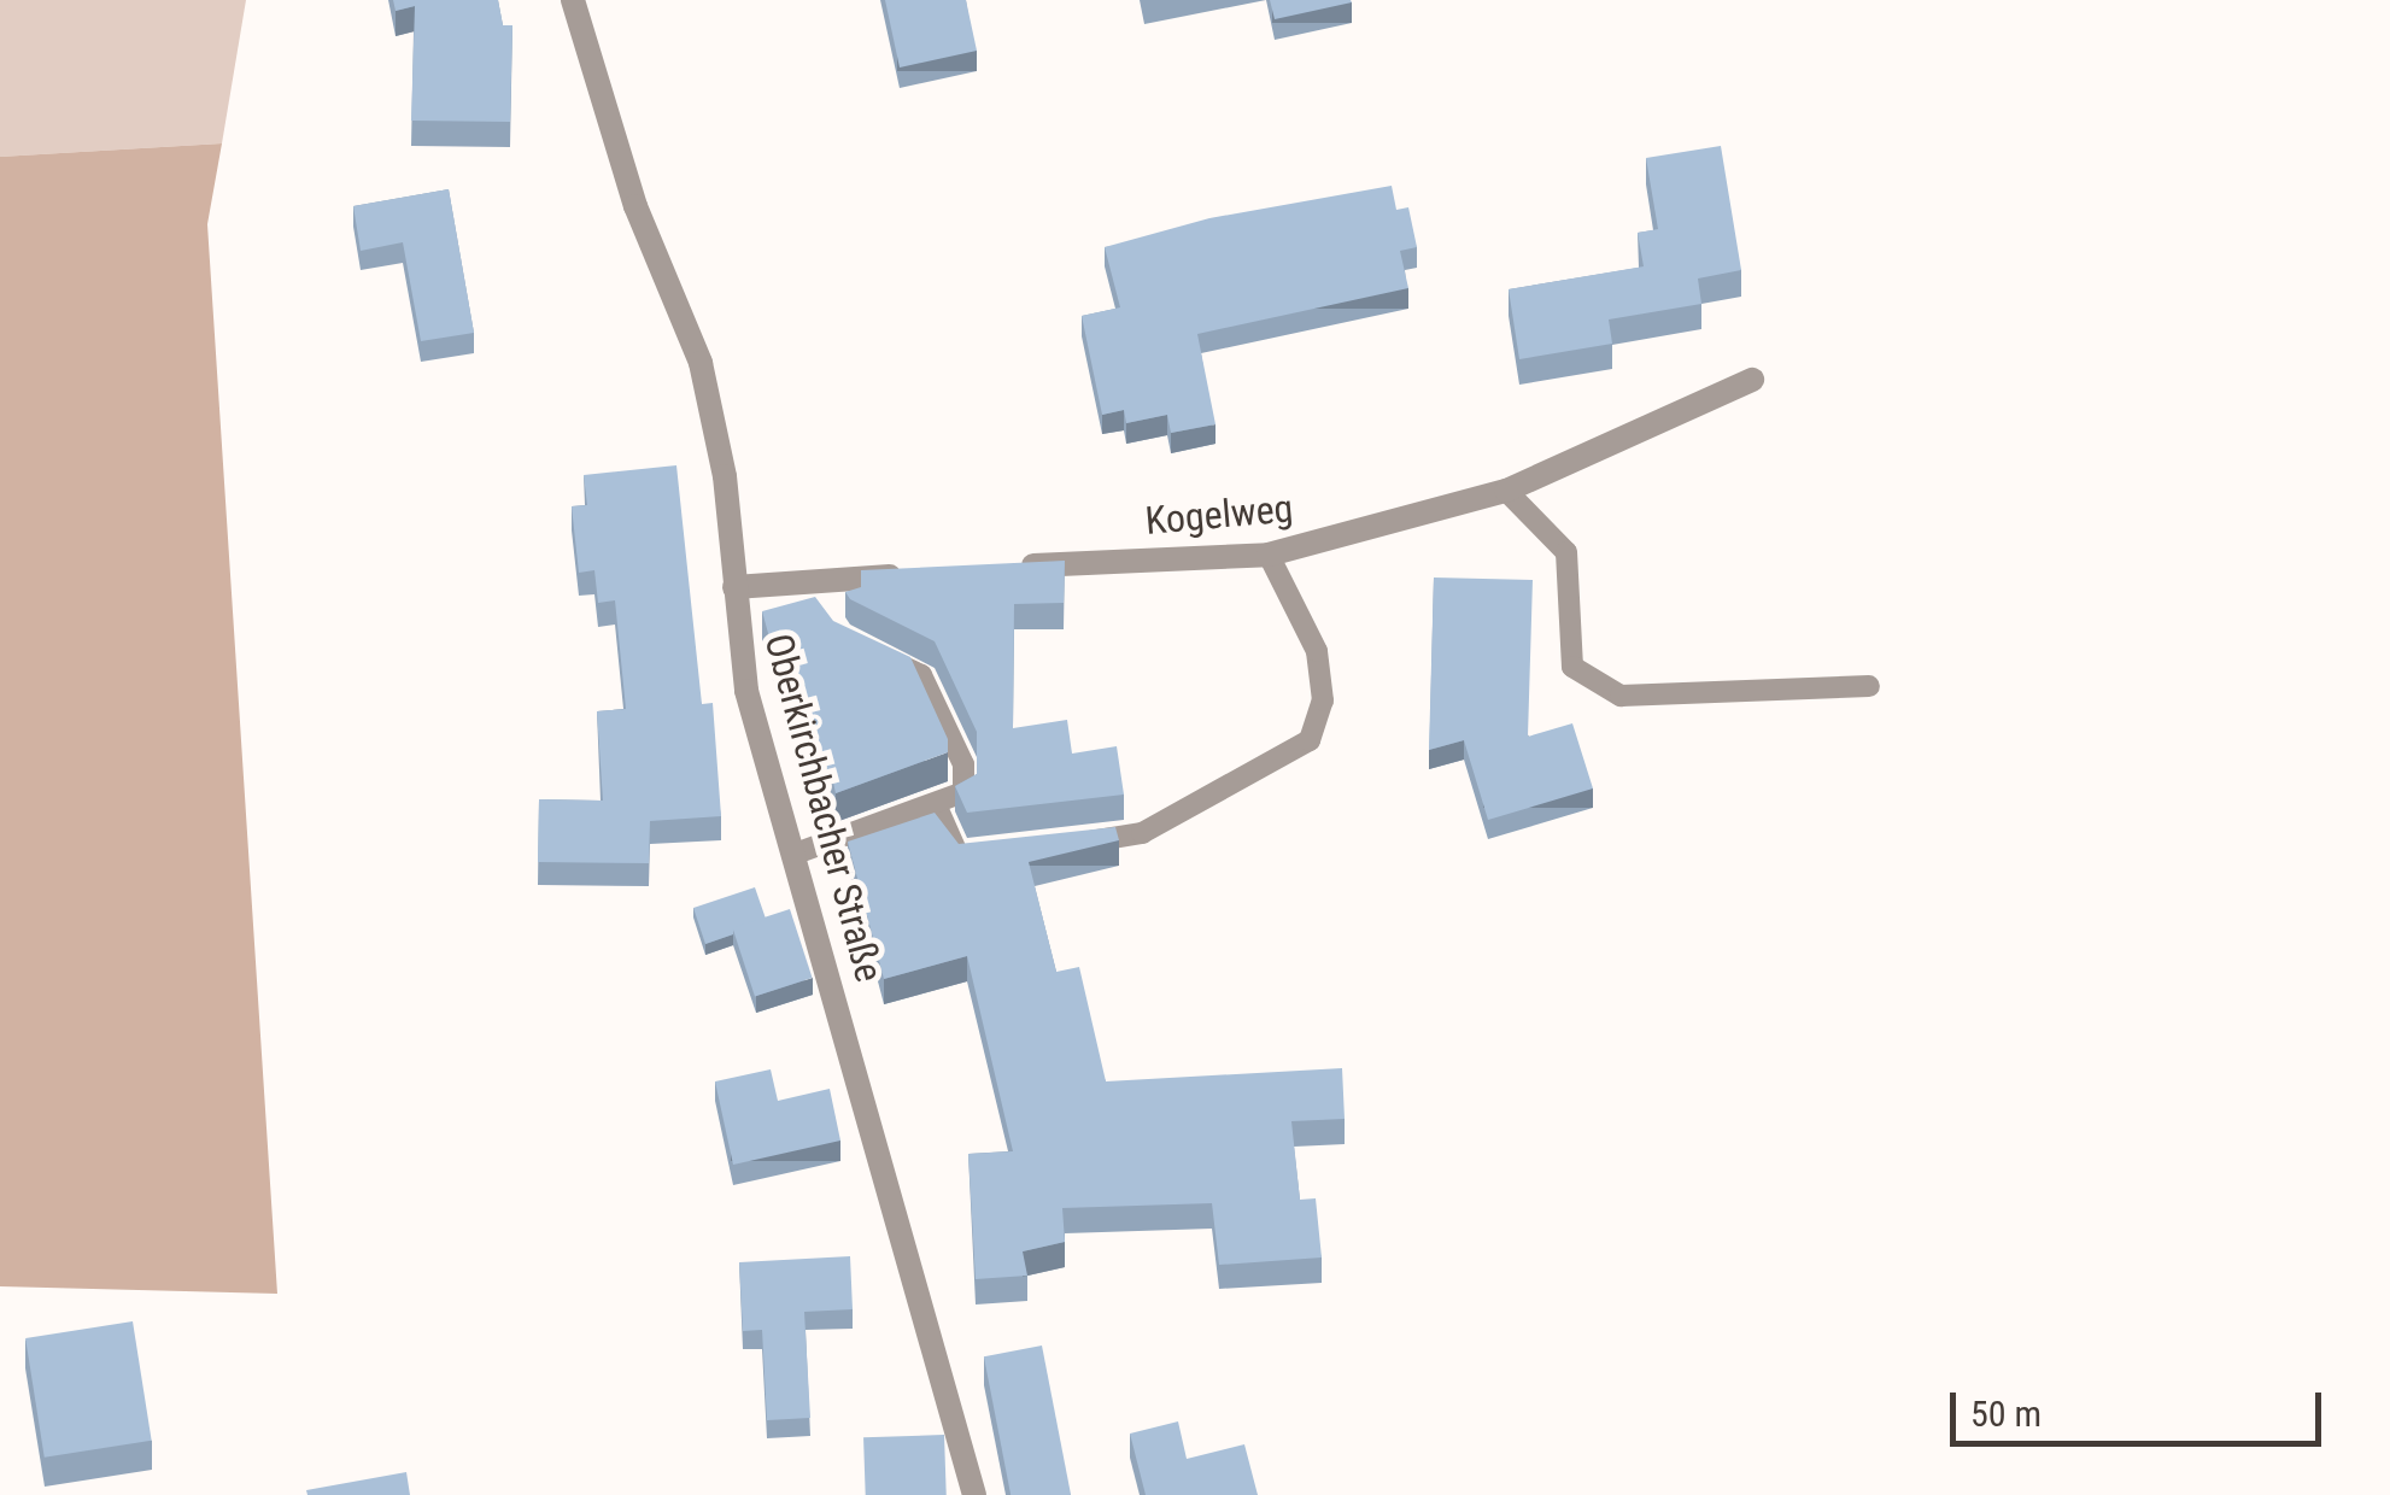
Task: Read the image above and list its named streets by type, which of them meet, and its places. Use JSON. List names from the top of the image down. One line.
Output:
{"streets":{"street":["Kogelweg","Oberkirchbacher Straße"]},"scale_bar":"50 m"}
